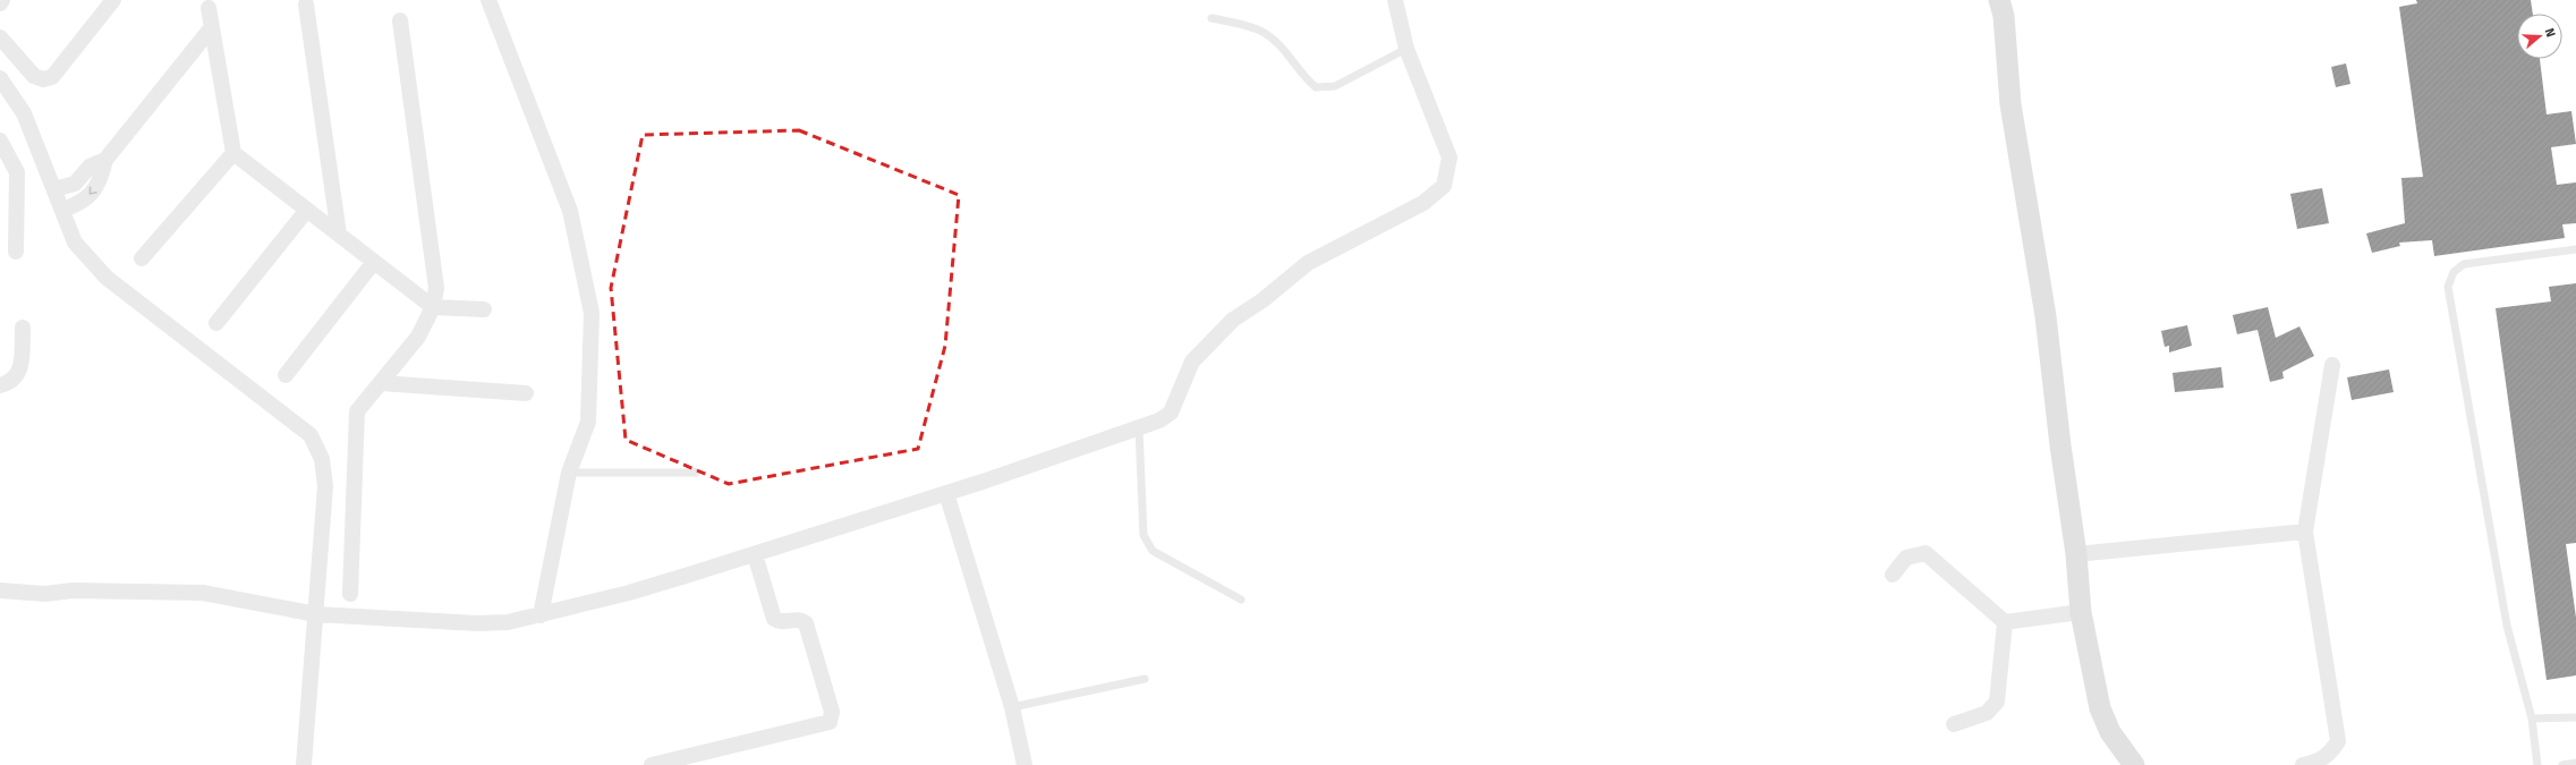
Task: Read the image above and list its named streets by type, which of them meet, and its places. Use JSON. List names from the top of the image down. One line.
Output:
{"north":"right"}
